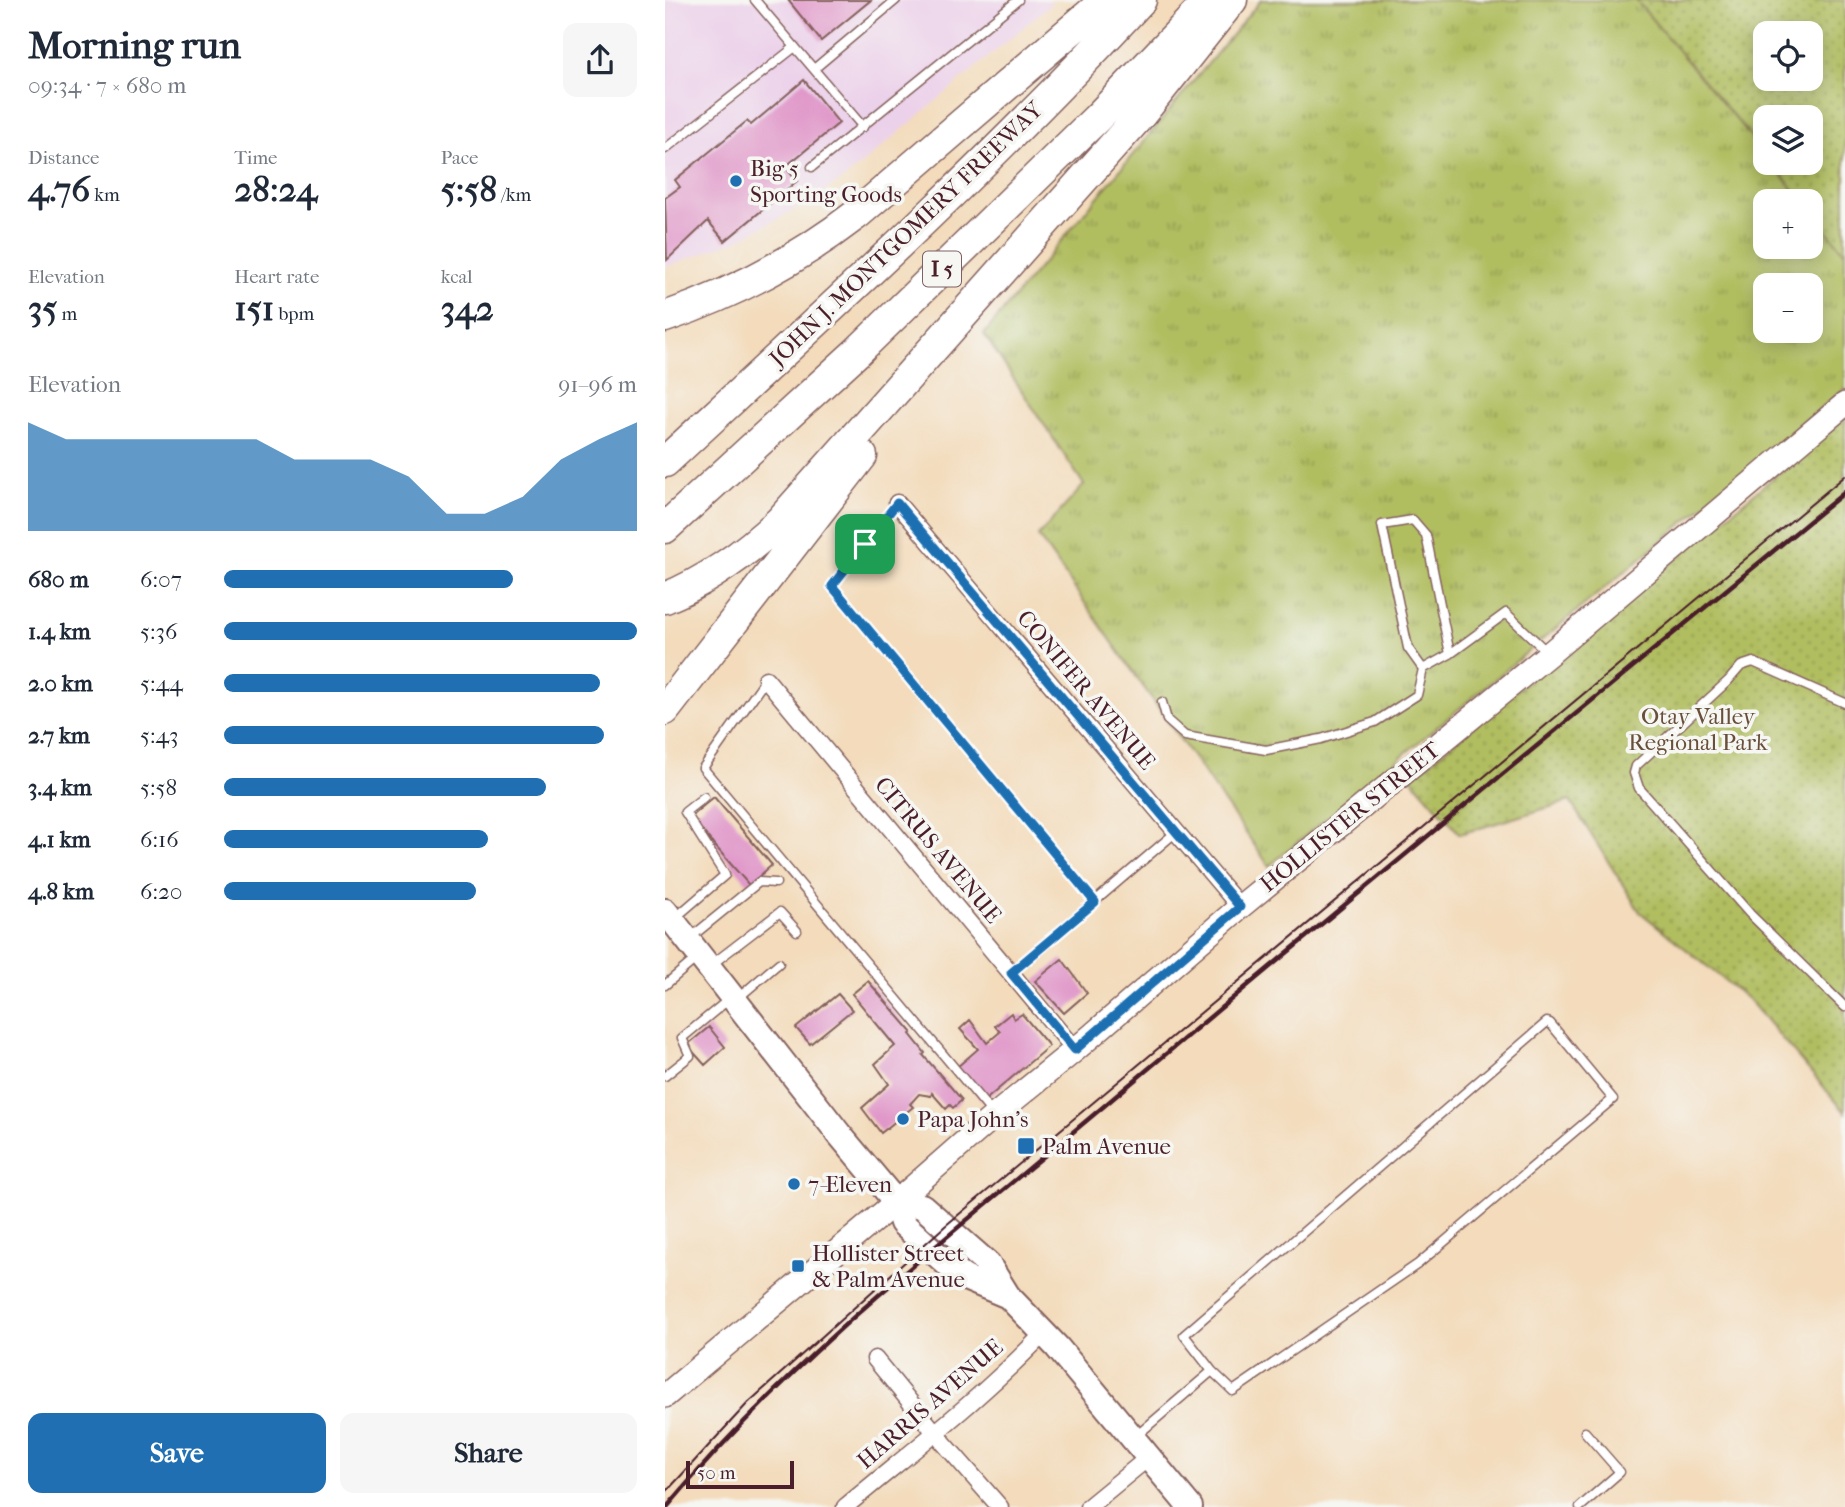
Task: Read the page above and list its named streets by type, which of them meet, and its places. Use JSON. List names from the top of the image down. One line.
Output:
{"streets":{"highway":["JOHN J. MONTGOMERY FREEWAY","I 5"],"main road":["HOLLISTER STREET"],"street":["CONIFER AVENUE","CITRUS AVENUE","HARRIS AVENUE"]},"crossings":[["CONIFER AVENUE","HOLLISTER STREET"],["HOLLISTER STREET","CITRUS AVENUE"]],"parks":["Otay Valley Regional Park"],"places":{"other":["Big 5 Sporting Goods","Papa John's","7-Eleven"],"transit":["Palm Avenue","Hollister Street & Palm Avenue"]},"scale_bar":"50 m","page":{"heading":["Morning run","09:34 · 7 × 680 m"],"map_buttons":["+","−"],"stats":[["Distance","4.76 km"],["Time","28:24"],["Pace","5:58 /km"],["Elevation","35 m"],["Heart rate","151 bpm"],["kcal","342"]],"chart":["Elevation","91–96 m"],"list":[{"name":"680 m","note":"6:07"},{"name":"1.4 km","note":"5:36"},{"name":"2.0 km","note":"5:44"},{"name":"2.7 km","note":"5:43"},{"name":"3.4 km","note":"5:58"},{"name":"4.1 km","note":"6:16"},{"name":"4.8 km","note":"6:20"}],"buttons":["Save","Share"],"scale":"50 m"}}
